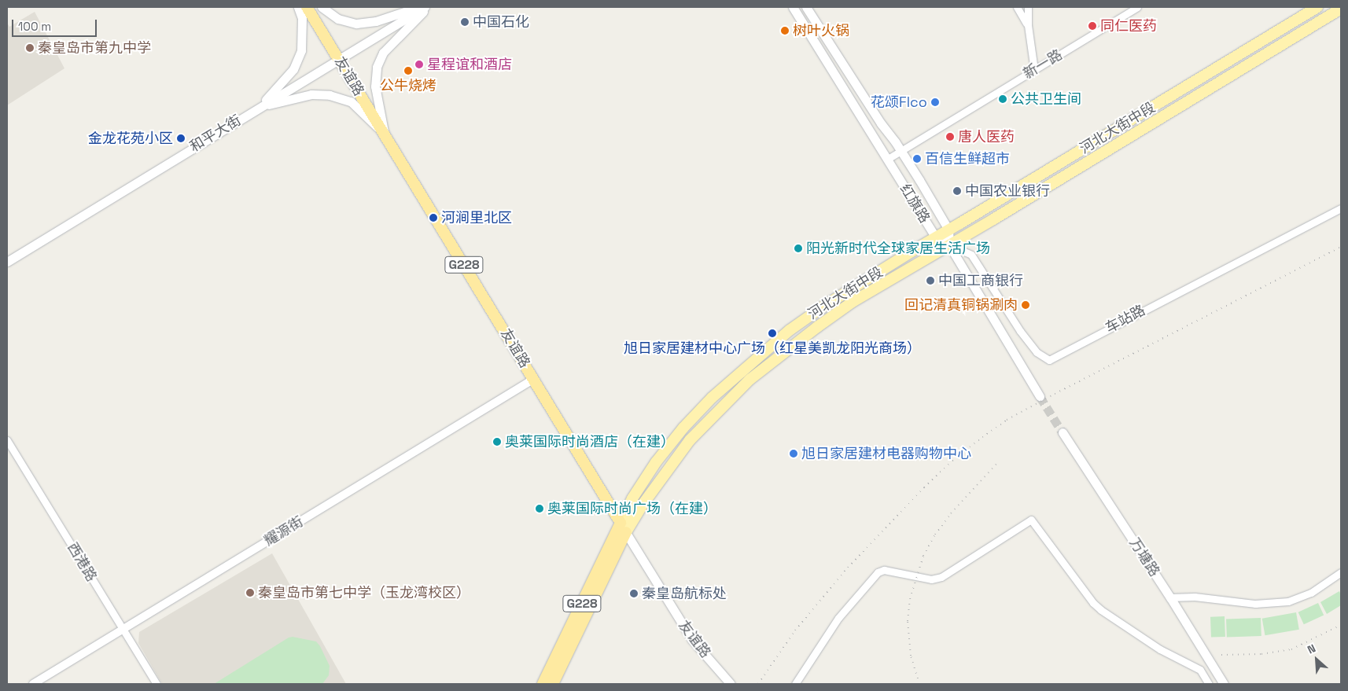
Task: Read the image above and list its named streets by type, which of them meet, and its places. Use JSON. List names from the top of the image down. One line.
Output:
{"streets":{"highway":["友谊路","河北大街中段","G228"],"main road":["和平大街","红旗路","万塘路"],"street":["新一路","车站路","耀源街","西港路"]},"crossings":[["新一路","红旗路"],["友谊路","河北大街中段"],["友谊路","和平大街"],["友谊路","G228"],["友谊路","耀源街"],["河北大街中段","红旗路"],["河北大街中段","G228"],["红旗路","车站路"],["耀源街","西港路"]],"places":["中国石化","同仁医药","树叶火锅","秦皇岛市第九中学","星程谊和酒店","公牛烧烤","公共卫生间","花颂Flco","唐人医药","金龙花苑小区","百信生鲜超市","中国农业银行","河涧里北区","阳光新时代全球家居生活广场","中国工商银行","回记清真铜锅涮肉","旭日家居建材中心广场（红星美凯龙阳光商场）","奥莱国际时尚酒店（在建）","旭日家居建材电器购物中心","奥莱国际时尚广场（在建）","秦皇岛市第七中学（玉龙湾校区）","秦皇岛航标处"],"scale_bar":"100 m","north":"top left"}
